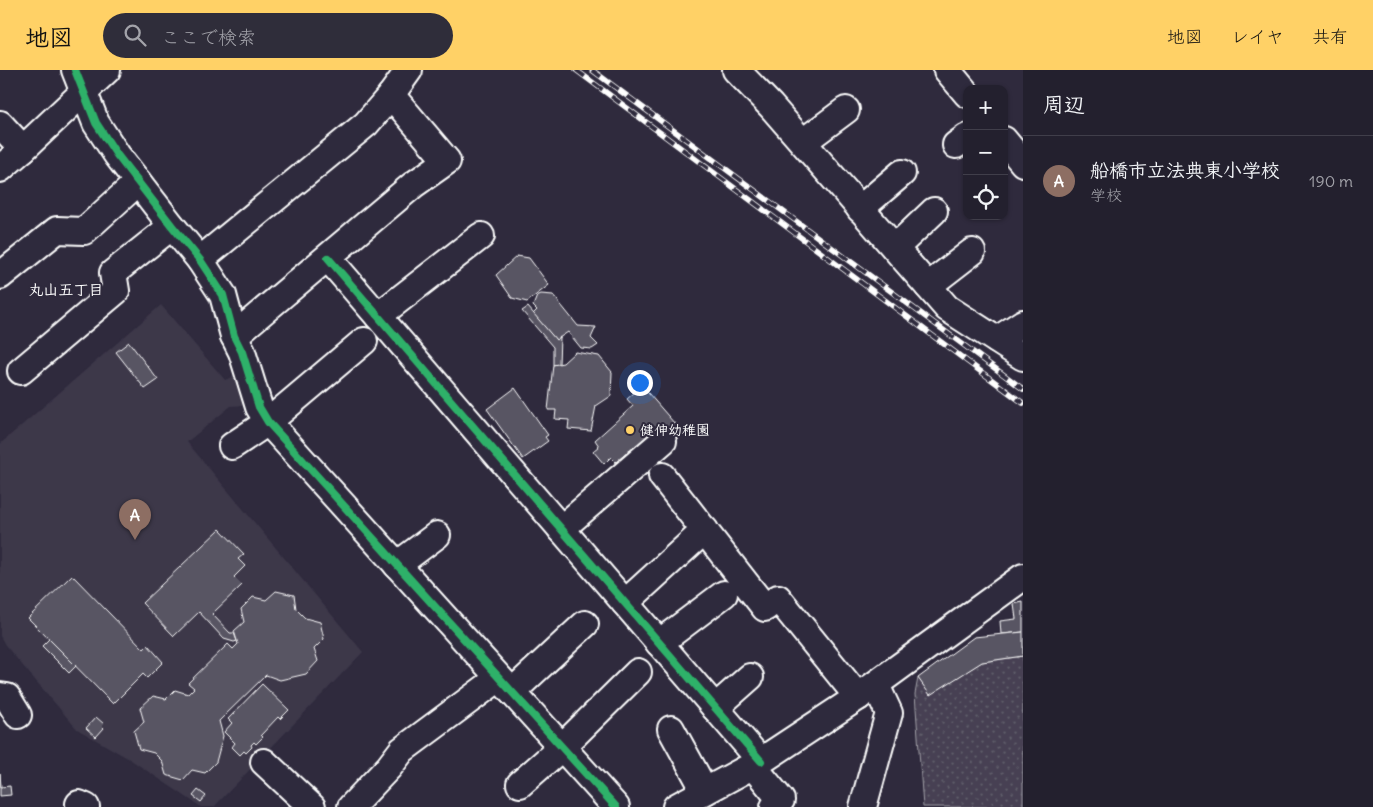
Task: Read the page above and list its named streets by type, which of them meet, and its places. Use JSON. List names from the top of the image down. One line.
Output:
{"districts":["丸山五丁目"],"places":["健伸幼稚園"],"page":{"header":"地図","search":"ここで検索","nav":["地図","レイヤ","共有"],"heading":"周辺","map_buttons":["+","−"],"list":[{"mark":"A","name":"船橋市立法典東小学校","note":"学校","value":"190 m"}],"pins":"A"}}
